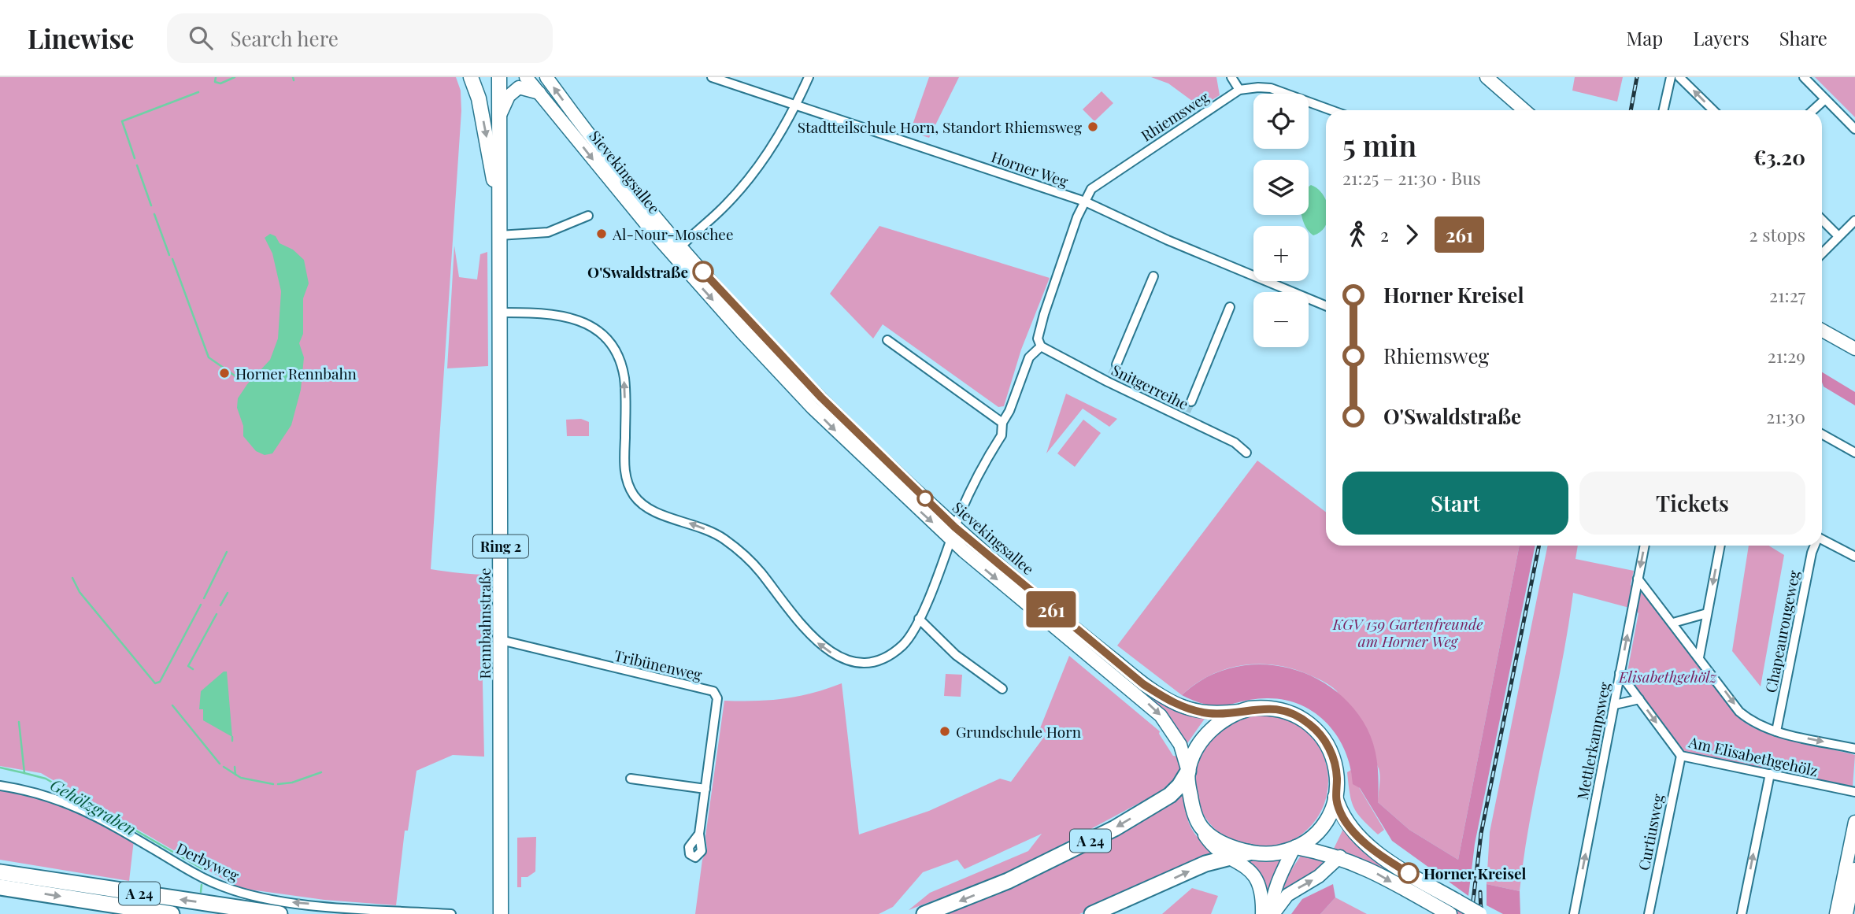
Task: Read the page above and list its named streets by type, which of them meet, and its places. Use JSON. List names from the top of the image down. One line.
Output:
{"streets":{"highway":["A 24"],"main road":["Sievekingsallee","Ring 2","Rennbahnstraße"],"street":["Rhiemsweg","Horner Weg","Snitgerreihe","Chapeaurougeweg","Tribünenweg","Mettlerkampsweg","Am Elisabethgehölz","Curtiusweg","Derbyweg"]},"crossings":[["Rhiemsweg","Horner Weg"],["Rhiemsweg","Snitgerreihe"],["Sievekingsallee","A 24"],["Rennbahnstraße","Tribünenweg"],["Chapeaurougeweg","Am Elisabethgehölz"],["Mettlerkampsweg","Am Elisabethgehölz"],["Am Elisabethgehölz","Curtiusweg"]],"one_way":["Derbyweg"],"water":["Gehölzgraben"],"parks":["KGV 159 Gartenfreunde am Horner Weg","Elisabethgehölz"],"places":["Stadtteilschule Horn, Standort Rhiemsweg","Al-Nour-Moschee","O'Swaldstraße","Horner Rennbahn","Grundschule Horn","Horner Kreisel"],"lines":["bus line 261"],"page":{"header":"Linewise","search":"Search here","nav":["Map","Layers","Share"],"on_map":"261","map_buttons":["+","−"],"heading":["5 min","21:25 – 21:30 · Bus","€3.20"],"legs":["2","261","2 stops"],"list":[{"name":"Horner Kreisel","value":"21:27"},{"name":"Rhiemsweg","value":"21:29"},{"name":"O'Swaldstraße","value":"21:30"}],"buttons":["Start","Tickets"]}}
